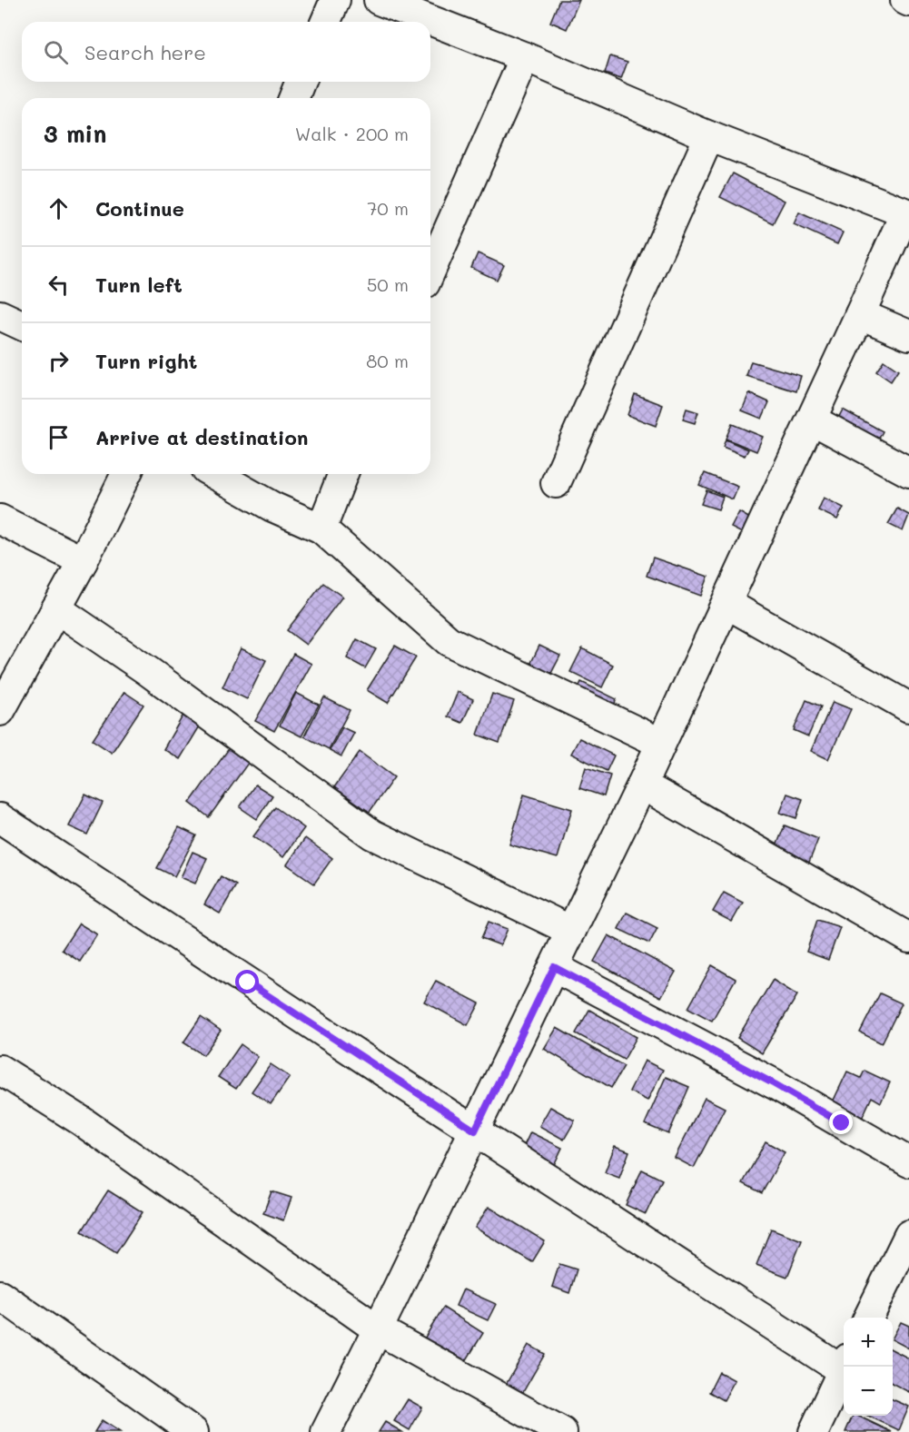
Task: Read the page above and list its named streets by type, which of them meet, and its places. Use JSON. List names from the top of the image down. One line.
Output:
{"page":{"search":"Search here","heading":["3 min","Walk · 200 m"],"list":[["Continue","70 m"],["Turn left","50 m"],["Turn right","80 m"],"Arrive at destination"],"map_buttons":["+","−"]}}
